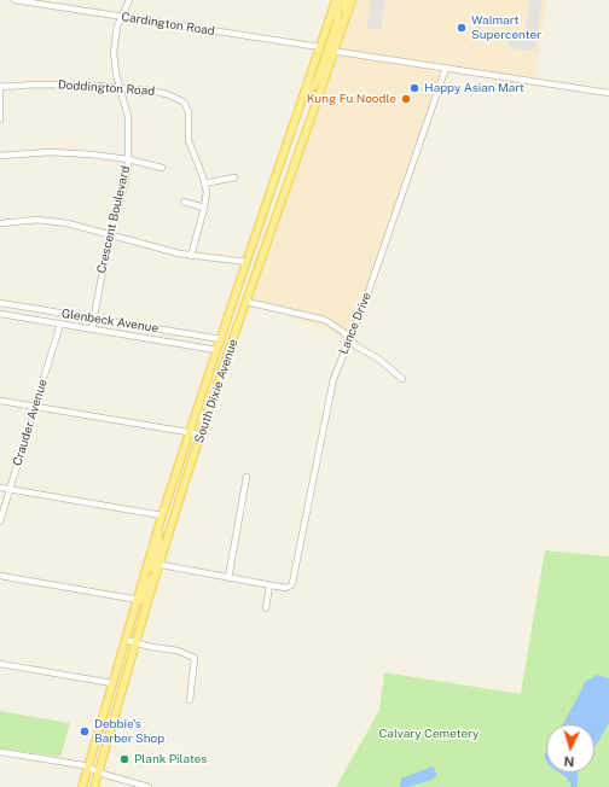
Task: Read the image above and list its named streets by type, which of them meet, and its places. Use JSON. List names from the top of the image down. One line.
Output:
{"streets":{"main road":["South Dixie Avenue"],"street":["Cardington Road","Doddington Road","Crescent Boulevard","Glenbeck Avenue","Lance Drive","Crauder Avenue"]},"crossings":[["Cardington Road","Crescent Boulevard"],["Cardington Road","South Dixie Avenue"],["Doddington Road","Crescent Boulevard"],["Crescent Boulevard","Glenbeck Avenue"],["Glenbeck Avenue","South Dixie Avenue"],["Glenbeck Avenue","Crauder Avenue"]],"parks":["Calvary Cemetery"],"places":["Walmart Supercenter","Happy Asian Mart","Kung Fu Noodle","Debbie's Barber Shop","Plank Pilates"],"north":"bottom"}
